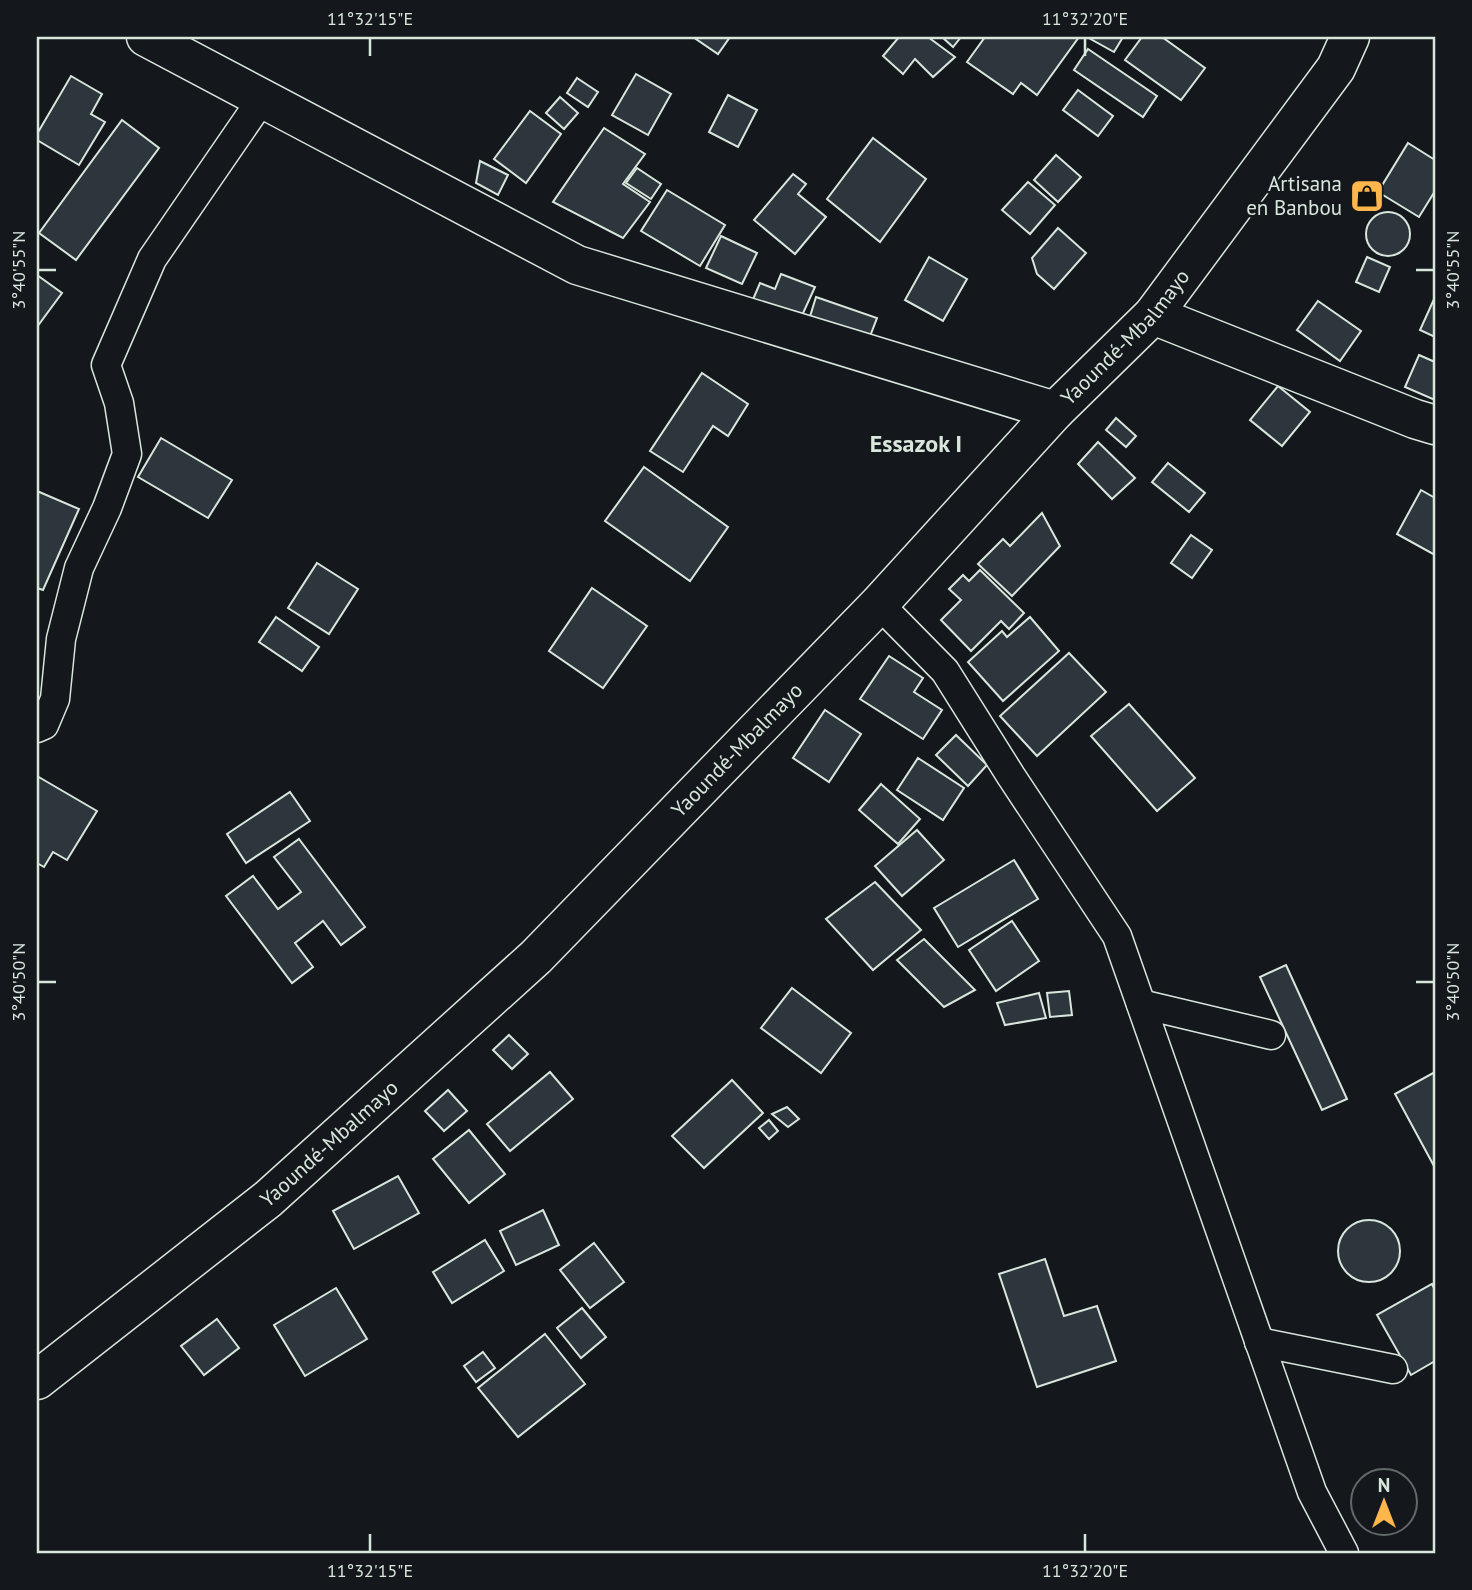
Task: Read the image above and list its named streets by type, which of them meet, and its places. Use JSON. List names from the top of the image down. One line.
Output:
{"streets":{"main road":["Yaoundé-Mbalmayo"]},"districts":["Essazok I"],"places":{"shop":["Artisana en Banbou"]},"north":"top","coordinates":["11°32'15\"E","11°32'20\"E","3°40'55\"N","3°40'50\"N"]}
